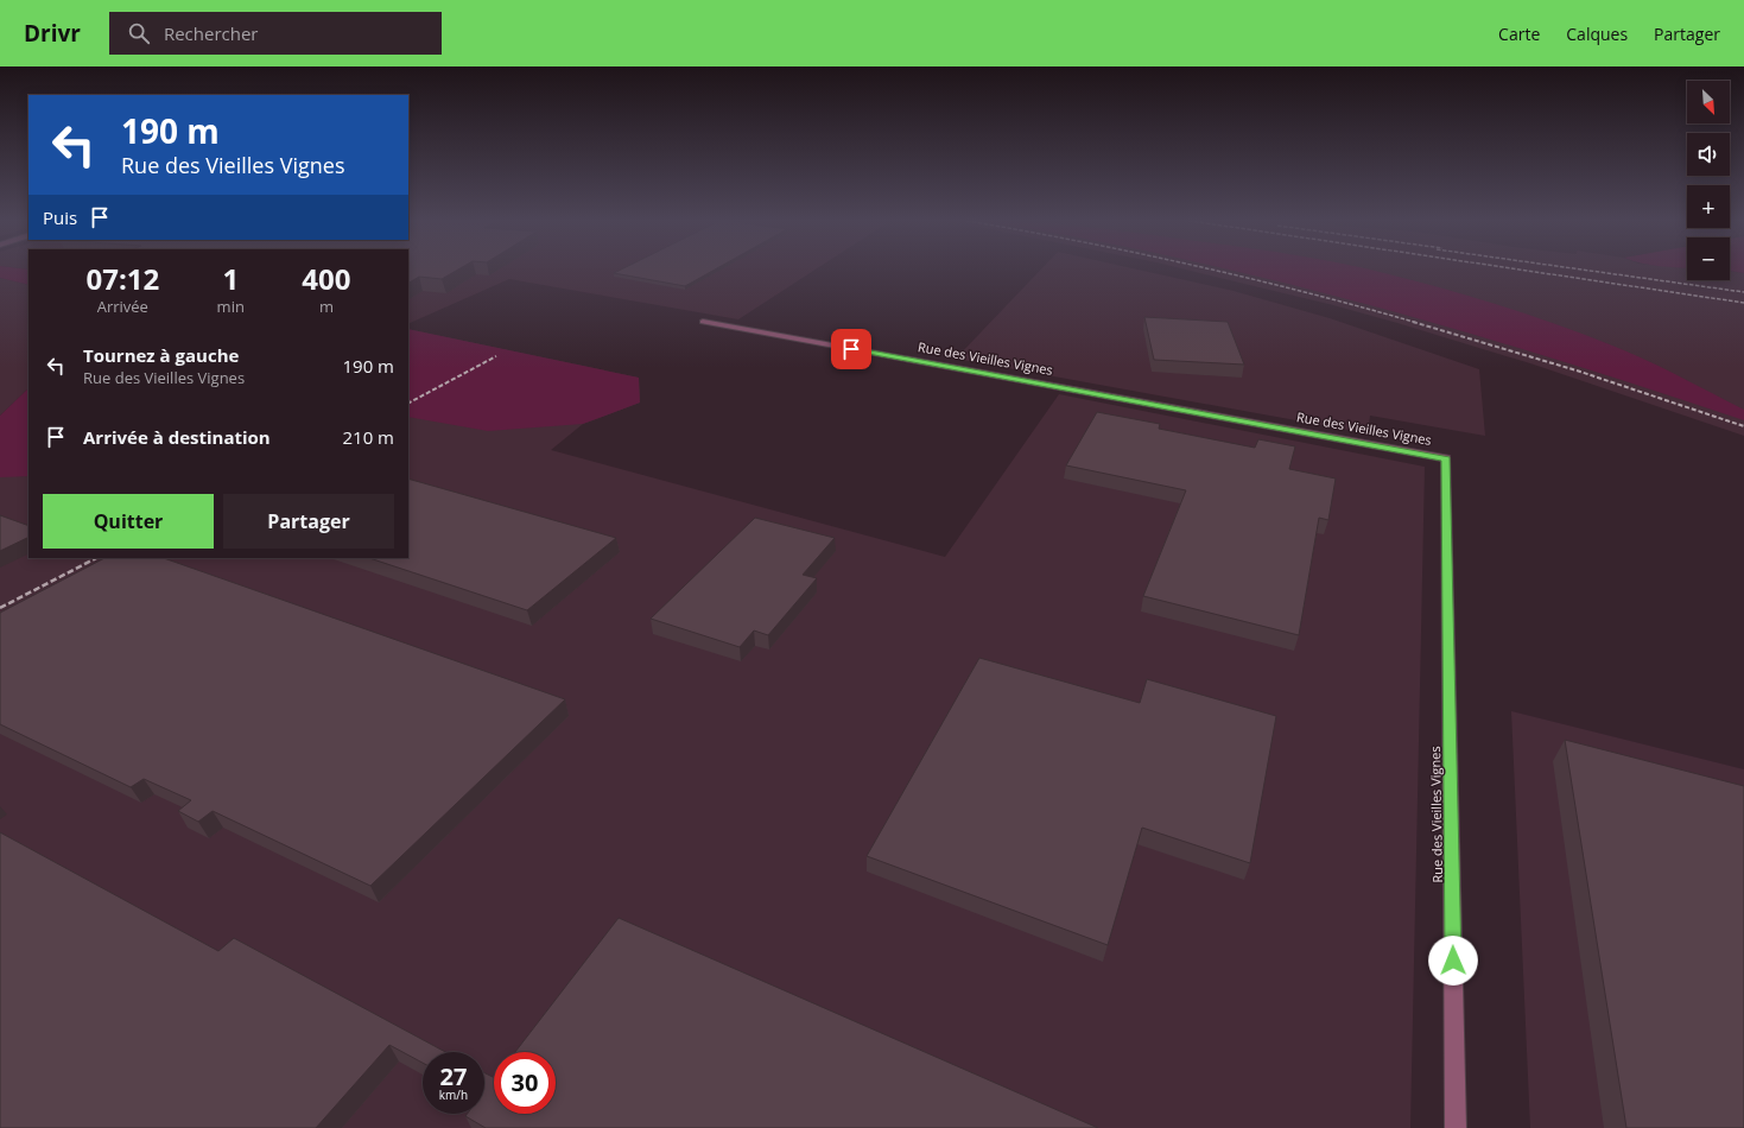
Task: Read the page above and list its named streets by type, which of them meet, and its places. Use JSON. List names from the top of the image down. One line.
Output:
{"streets":{"street":["Rue des Vieilles Vignes"]},"north":"bottom right","page":{"header":"Drivr","search":"Rechercher","nav":["Carte","Calques","Partager"],"map_buttons":["+","−"],"turn":["190 m","Rue des Vieilles Vignes"],"then":"Puis","eta":["07:12","Arrivée","1","min","400","m"],"list":[{"name":"Tournez à gauche","note":"Rue des Vieilles Vignes","value":"190 m"},{"name":"Arrivée à destination","value":"210 m"}],"buttons":["Quitter","Partager"],"speed":"27 km/h","limit":"30"}}
